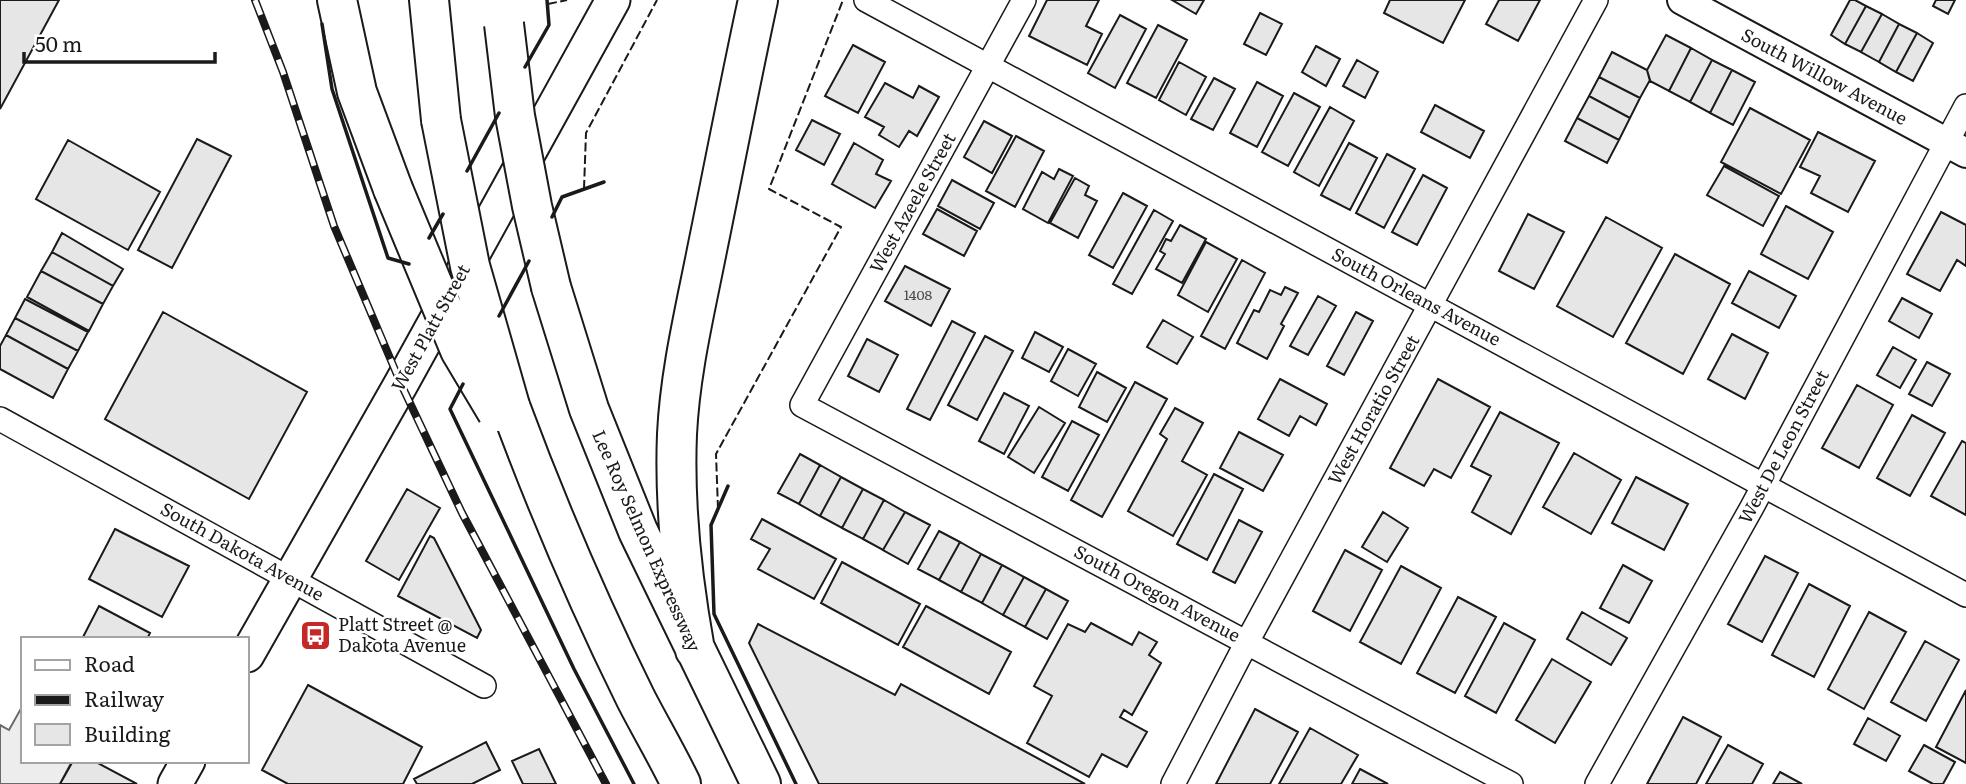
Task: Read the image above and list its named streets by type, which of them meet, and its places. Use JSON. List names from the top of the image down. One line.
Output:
{"streets":{"highway":["Lee Roy Selmon Expressway"],"main road":["West Platt Street"],"street":["South Willow Avenue","West Azeele Street","South Orleans Avenue","West Horatio Street","West De Leon Street","South Dakota Avenue","South Oregon Avenue"]},"crossings":[["South Willow Avenue","West De Leon Street"],["West Azeele Street","South Orleans Avenue"],["West Azeele Street","South Oregon Avenue"],["South Orleans Avenue","West Horatio Street"],["South Orleans Avenue","West De Leon Street"],["West Platt Street","South Dakota Avenue"],["West Horatio Street","South Oregon Avenue"]],"places":{"bus stop":["Platt Street @ Dakota Avenue"]},"house_numbers":["1408"],"legend":["Road","Railway","Building"],"scale_bar":"50 m"}
